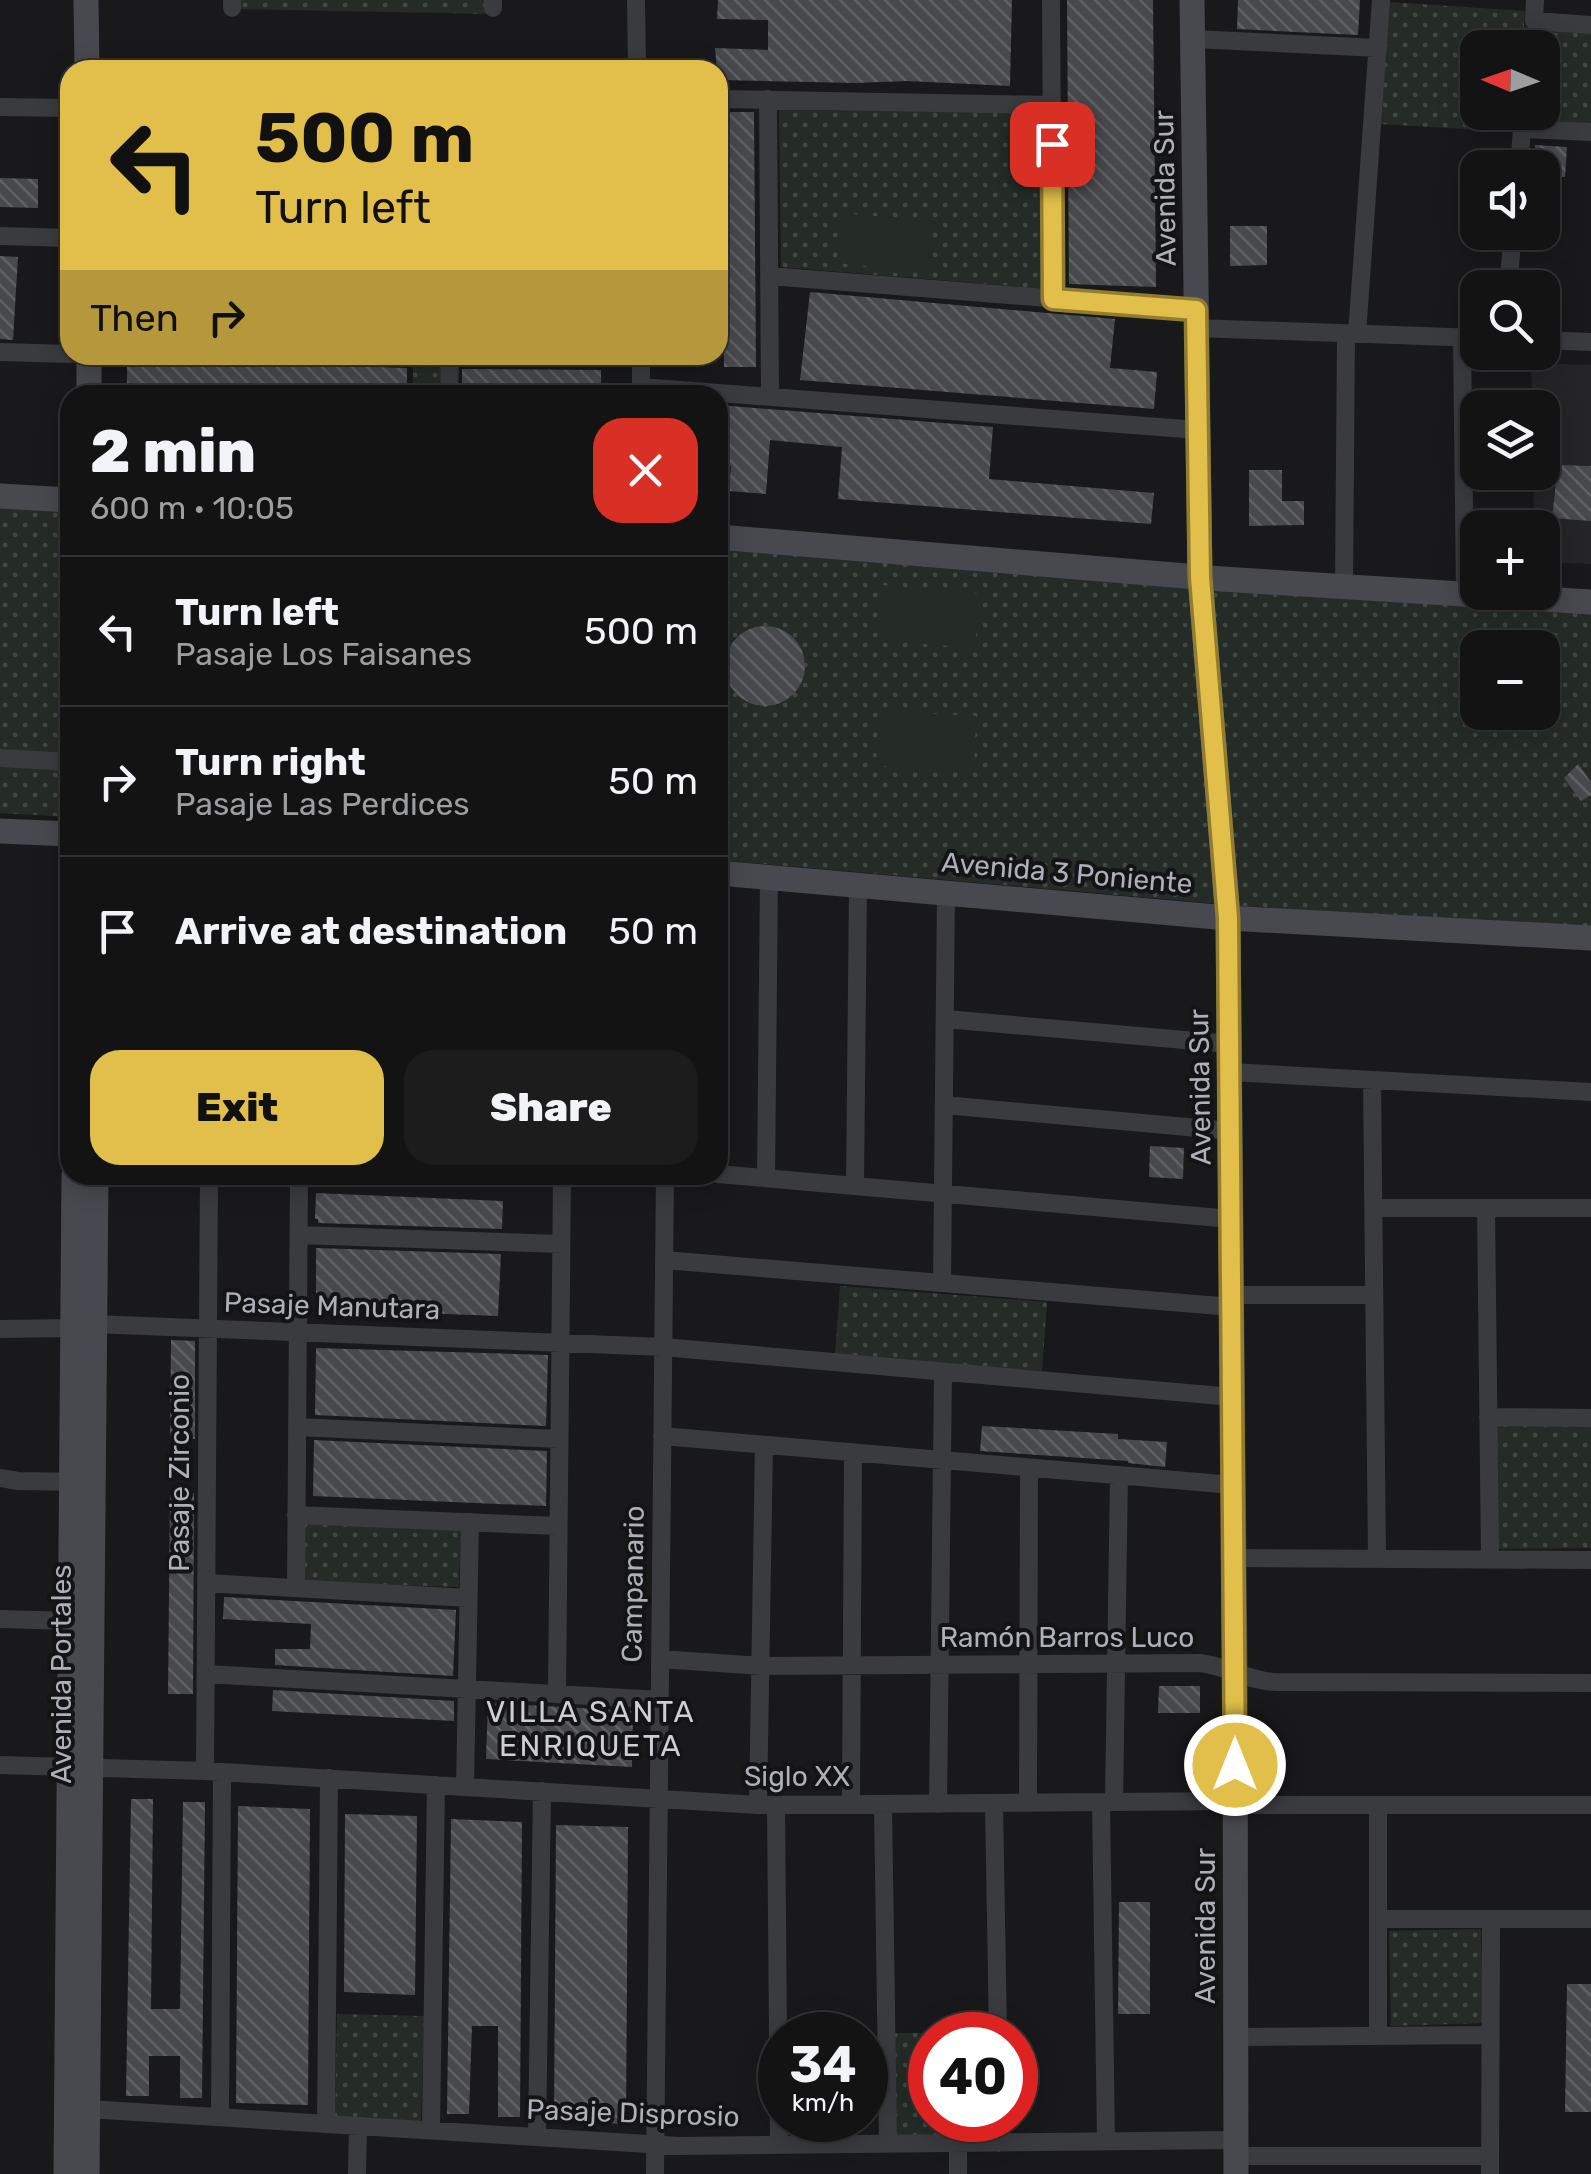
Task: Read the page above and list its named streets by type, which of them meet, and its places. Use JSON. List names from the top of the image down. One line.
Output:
{"streets":{"street":["Avenida Sur","Avenida 3 Poniente","Pasaje Manutara","Pasaje Zirconio","Campanario","Ramón Barros Luco","Avenida Portales","Siglo XX","Pasaje Disprosio"]},"crossings":[["Avenida Sur","Avenida 3 Poniente"],["Avenida Sur","Pasaje Manutara"],["Avenida Sur","Ramón Barros Luco"],["Avenida Sur","Siglo XX"],["Avenida Sur","Pasaje Disprosio"],["Pasaje Manutara","Pasaje Zirconio"],["Pasaje Manutara","Campanario"],["Pasaje Manutara","Avenida Portales"],["Pasaje Zirconio","Siglo XX"],["Pasaje Zirconio","Pasaje Disprosio"],["Campanario","Ramón Barros Luco"],["Campanario","Siglo XX"],["Campanario","Pasaje Disprosio"],["Avenida Portales","Siglo XX"],["Avenida Portales","Pasaje Disprosio"]],"districts":["VILLA SANTA ENRIQUETA"],"north":"left","page":{"map_buttons":["+","−"],"turn":["500 m","Turn left"],"then":"Then","heading":["2 min","600 m · 10:05"],"list":[{"name":"Turn left","note":"Pasaje Los Faisanes","value":"500 m"},{"name":"Turn right","note":"Pasaje Las Perdices","value":"50 m"},{"name":"Arrive at destination","value":"50 m"}],"buttons":["Exit","Share"],"speed":"34 km/h","limit":"40"}}
